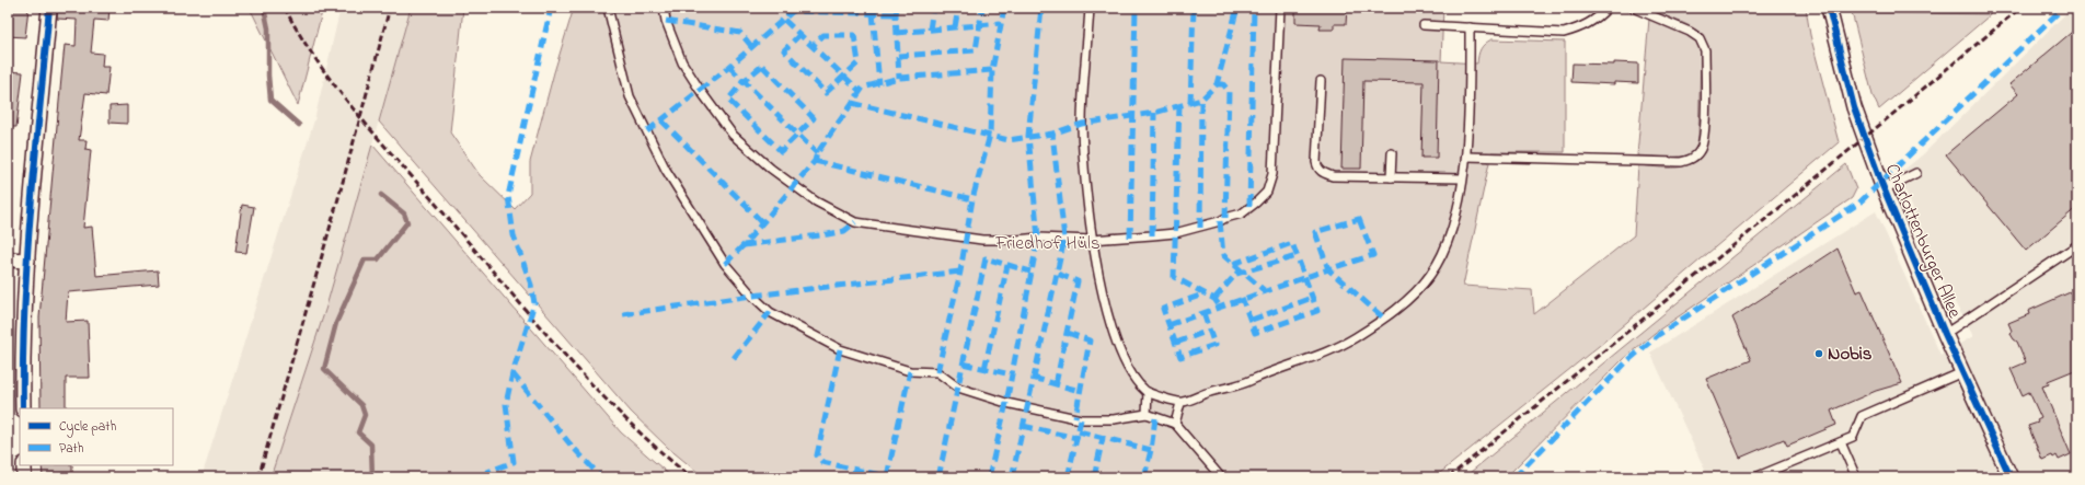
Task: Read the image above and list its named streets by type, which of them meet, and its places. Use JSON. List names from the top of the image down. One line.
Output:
{"streets":{"street":["Charlottenburger Allee"]},"parks":["Friedhof Hüls"],"places":["Nobis"],"legend":["Cycle path","Path"]}
